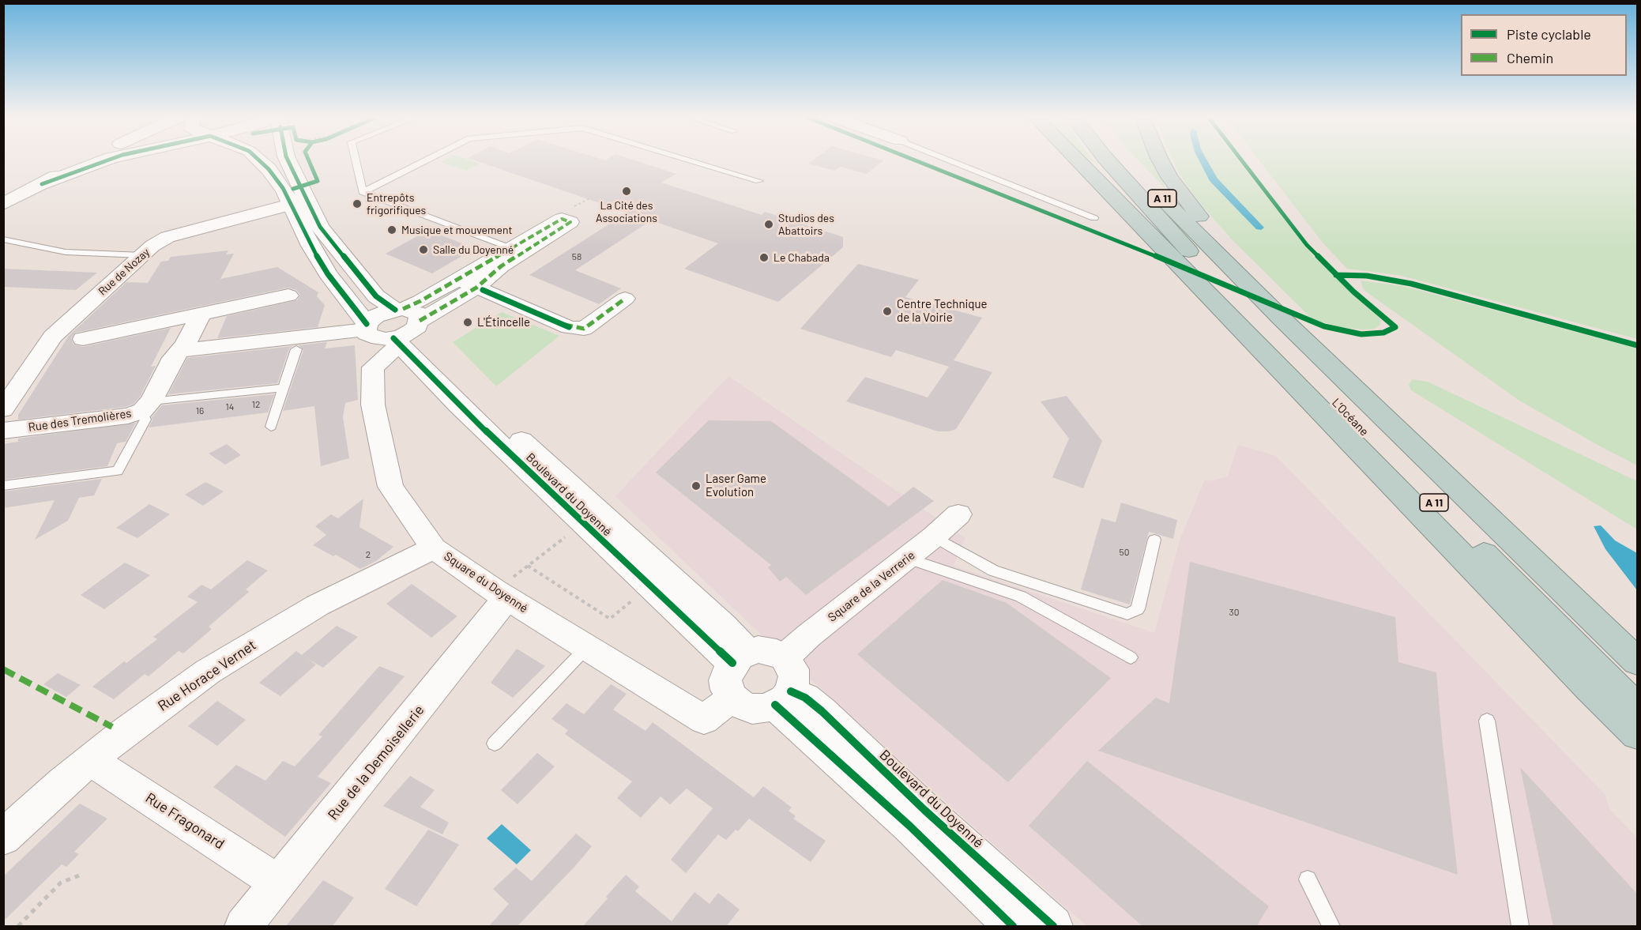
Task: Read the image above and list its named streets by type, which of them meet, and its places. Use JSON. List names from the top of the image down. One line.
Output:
{"streets":{"highway":["A 11","L’Océane"],"main road":["Boulevard du Doyenné"],"street":["Rue de Nozay","Rue des Tremolières","Square du Doyenné","Square de la Verrerie","Rue Horace Vernet","Rue de la Demoisellerie","Rue Fragonard"]},"crossings":[["Rue de Nozay","Boulevard du Doyenné"],["Boulevard du Doyenné","Square du Doyenné"],["Boulevard du Doyenné","Square de la Verrerie"],["Square du Doyenné","Square de la Verrerie"],["Square du Doyenné","Rue Horace Vernet"],["Square du Doyenné","Rue de la Demoisellerie"],["Rue Horace Vernet","Rue Fragonard"],["Rue de la Demoisellerie","Rue Fragonard"]],"places":["La Cité des Associations","Entrepôts frigorifiques","Studios des Abattoirs","Musique et mouvement","Salle du Doyenné","Le Chabada","Centre Technique de la Voirie","L'Étincelle","Laser Game Evolution"],"house_numbers":["58","12","14","16","50","2","30"],"legend":["Piste cyclable","Chemin"]}
